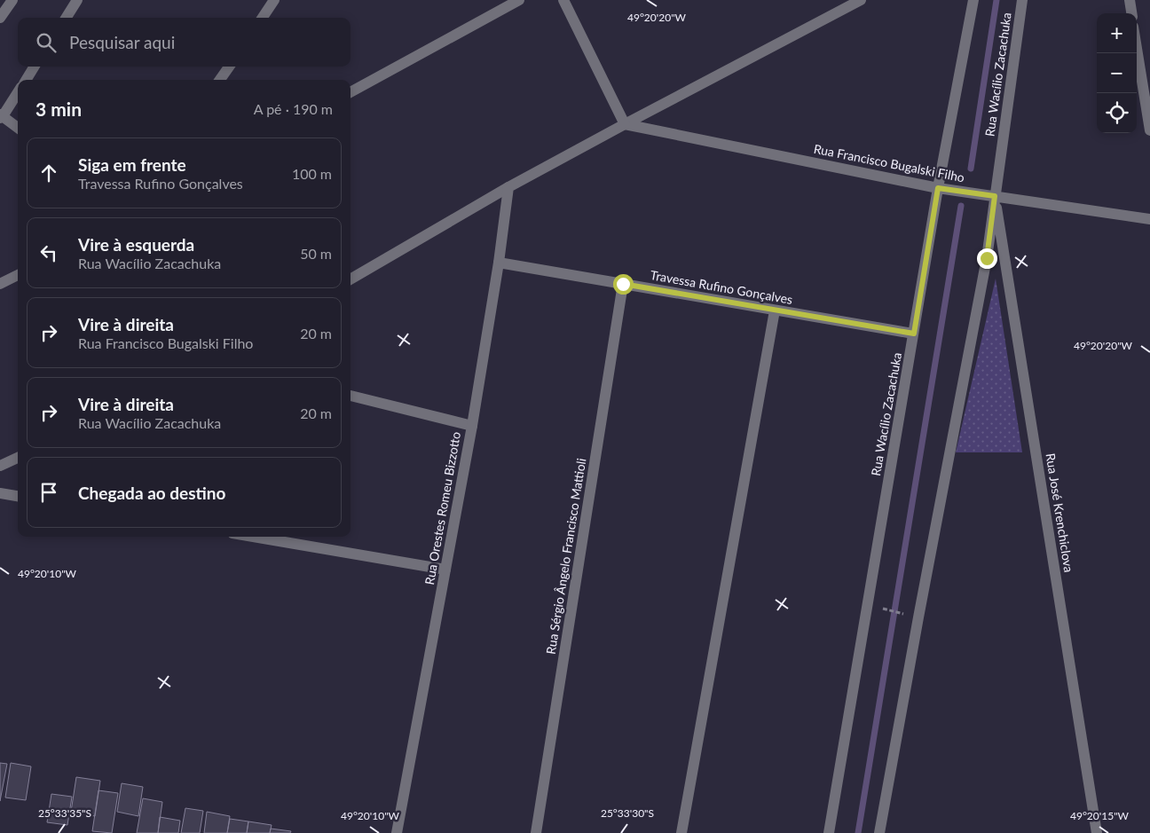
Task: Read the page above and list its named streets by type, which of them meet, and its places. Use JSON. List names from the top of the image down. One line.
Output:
{"streets":{"street":["Rua Wacílio Zacachuka","Rua Francisco Bugalski Filho","Travessa Rufino Gonçalves","Rua Orestes Romeu Bizzotto","Rua José Krenchiclova","Rua Sérgio Ângelo Francisco Mattioli"]},"crossings":[["Rua Wacílio Zacachuka","Rua Francisco Bugalski Filho"],["Rua Wacílio Zacachuka","Travessa Rufino Gonçalves"],["Rua Wacílio Zacachuka","Rua José Krenchiclova"],["Rua Francisco Bugalski Filho","Rua José Krenchiclova"],["Travessa Rufino Gonçalves","Rua Orestes Romeu Bizzotto"],["Travessa Rufino Gonçalves","Rua Sérgio Ângelo Francisco Mattioli"]],"page":{"map_buttons":["+","−"],"search":"Pesquisar aqui","heading":["3 min","A pé · 190 m"],"list":[["Siga em frente","Travessa Rufino Gonçalves","100 m"],["Vire à esquerda","Rua Wacílio Zacachuka","50 m"],["Vire à direita","Rua Francisco Bugalski Filho","20 m"],["Vire à direita","Rua Wacílio Zacachuka","20 m"],"Chegada ao destino"]},"coordinates":["49°20'20\"W","49°20'10\"W","25°33'35\"S","25°33'30\"S","49°20'15\"W"]}
